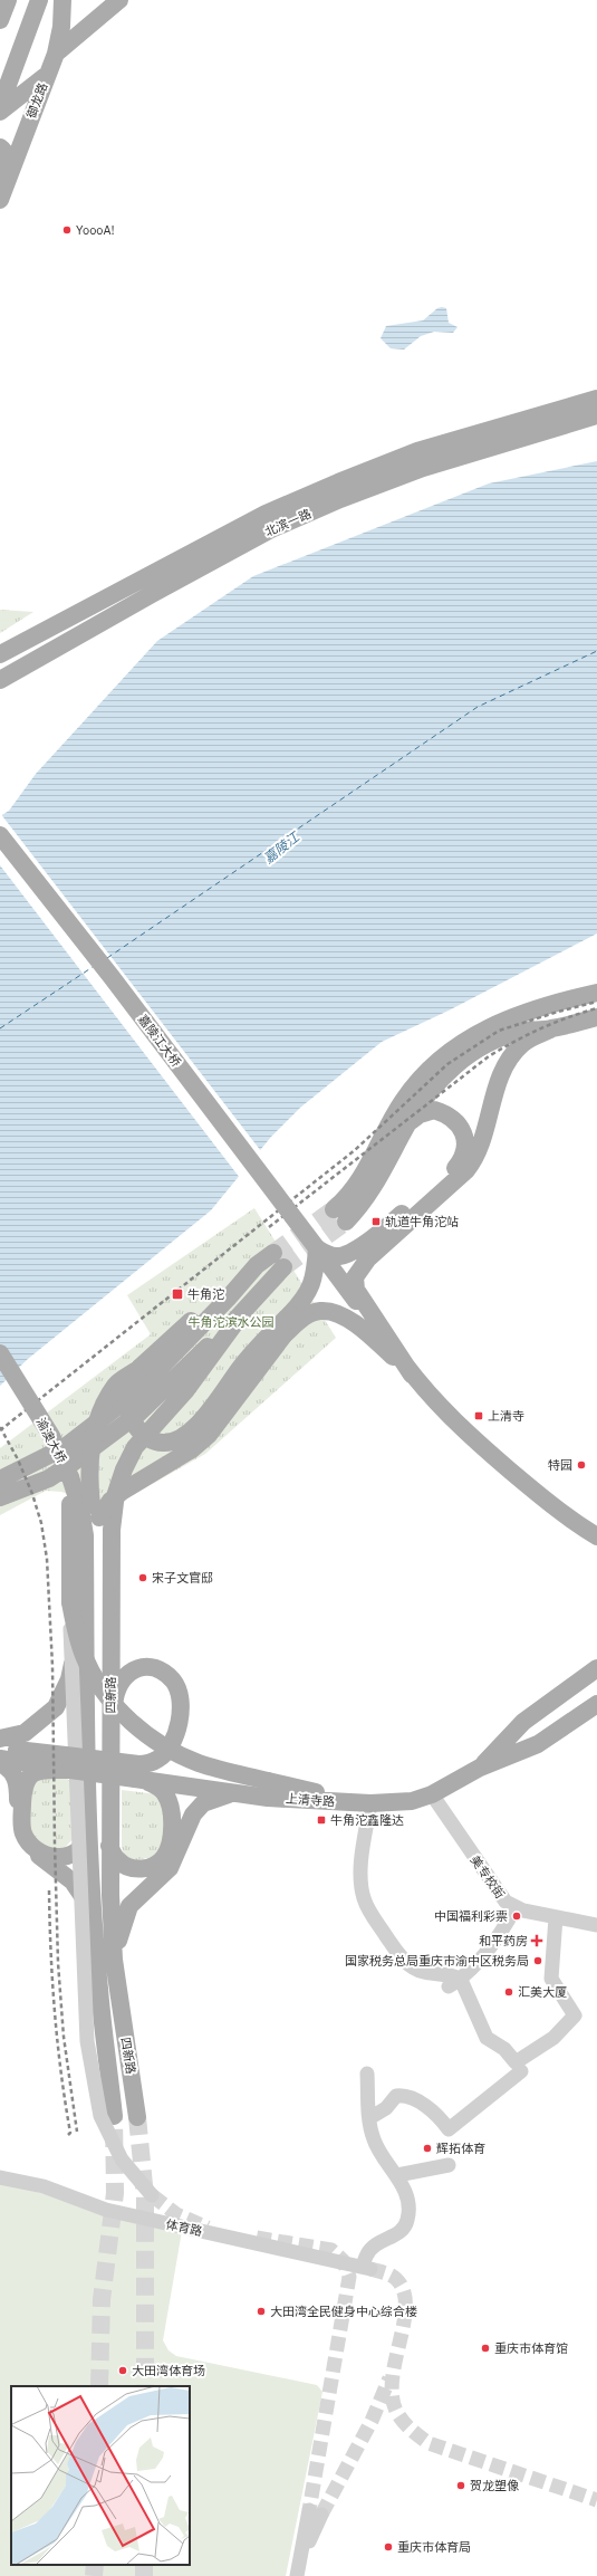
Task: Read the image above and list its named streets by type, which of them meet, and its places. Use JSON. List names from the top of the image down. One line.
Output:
{"streets":{"main road":["御龙路","北滨一路","嘉陵江大桥","渝澳大桥","四新路","上清寺路"],"street":["美专校街","体育路"]},"crossings":[["上清寺路","美专校街"]],"water":["嘉陵江"],"parks":["牛角沱滨水公园"],"places":{"other":["YoooA!","特园","宋子文官邸","中国福利彩票","国家税务总局重庆市渝中区税务局","汇美大厦","辉拓体育","大田湾全民健身中心综合楼","重庆市体育馆","大田湾体育场","贺龙塑像","重庆市体育局"],"transit":["轨道牛角沱站","牛角沱","上清寺","牛角沱鑫隆达"],"health":["和平药房"]}}
